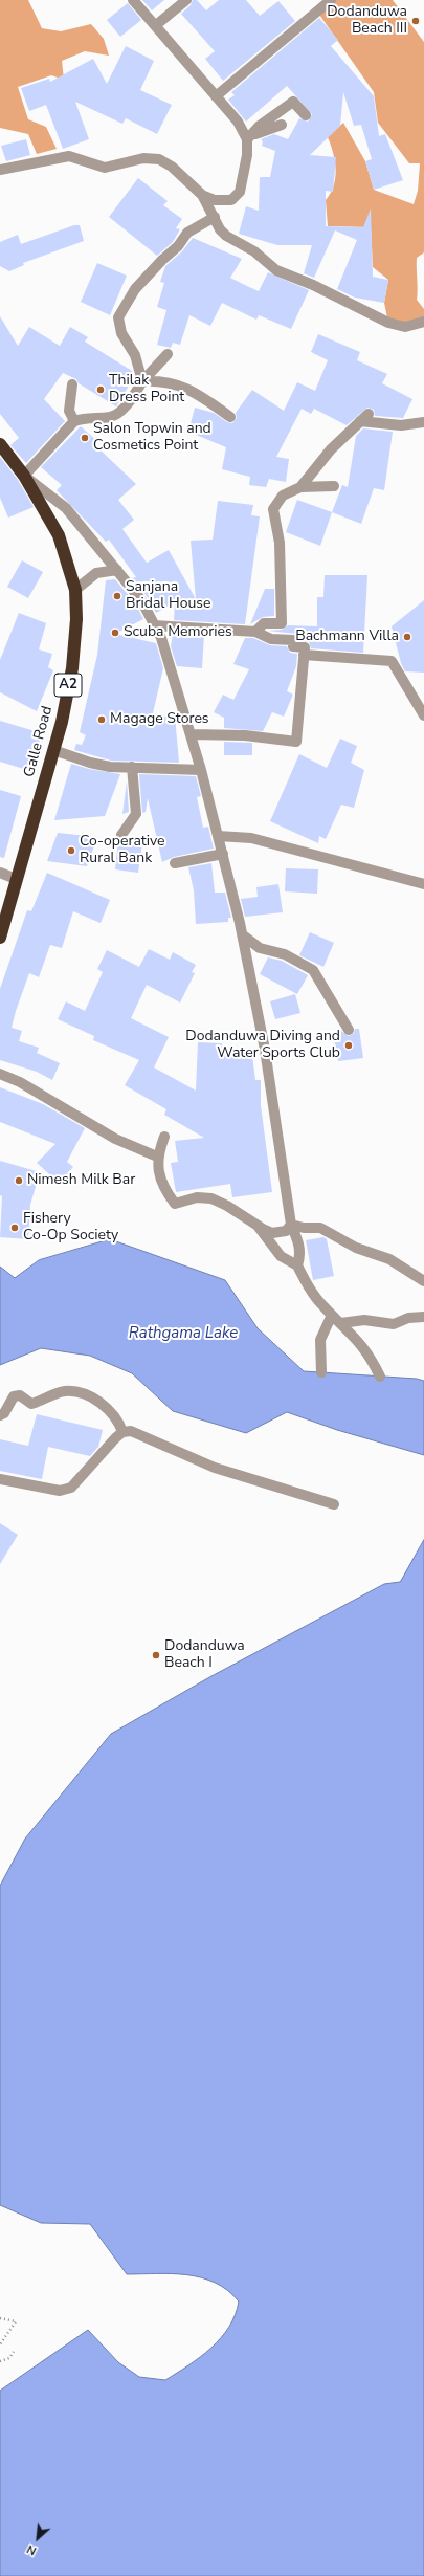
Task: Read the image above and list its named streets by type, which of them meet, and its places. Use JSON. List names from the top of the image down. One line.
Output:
{"streets":{"highway":["A2","Galle Road"]},"water":["Rathgama Lake"],"places":["Dodanduwa Beach III","Thilak Dress Point","Salon Topwin and Cosmetics Point","Sanjana Bridal House","Scuba Memories","Bachmann Villa","Magage Stores","Co-operative Rural Bank","Dodanduwa Diving and Water Sports Club","Nimesh Milk Bar","Fishery Co-Op Society","Dodanduwa Beach I"],"north":"bottom left"}
